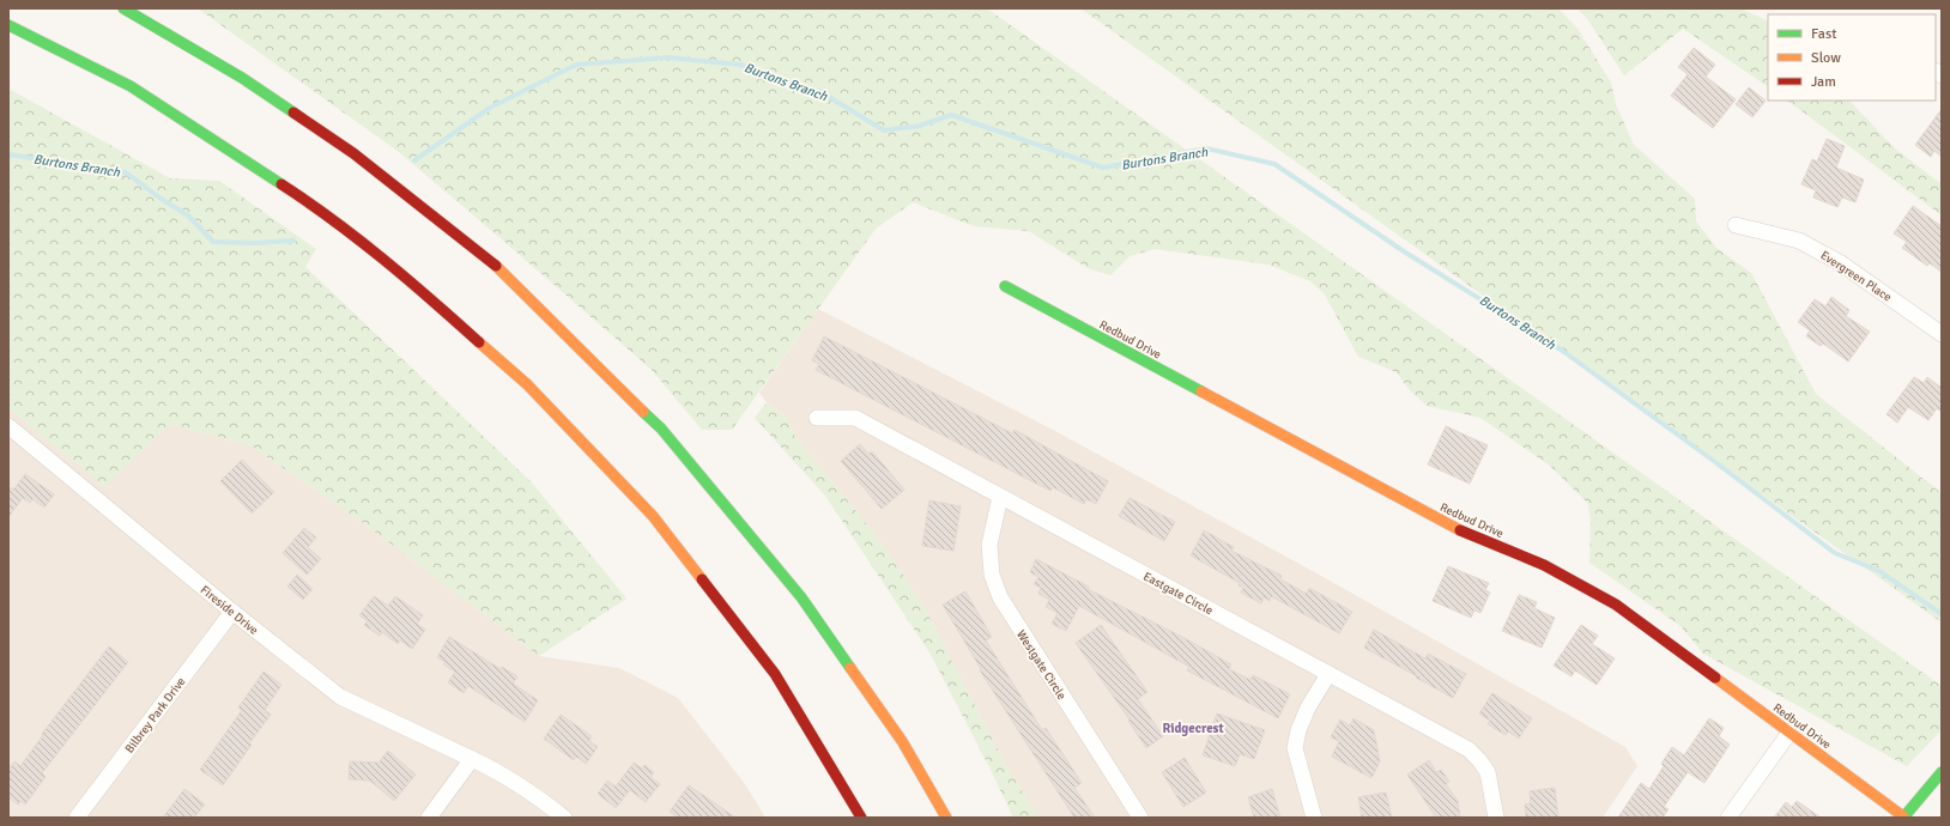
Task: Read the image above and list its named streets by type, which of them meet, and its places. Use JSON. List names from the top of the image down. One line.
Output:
{"streets":{"main road":["Redbud Drive"],"street":["Evergreen Place","Eastgate Circle","Fireside Drive","Westgate Circle","Bilbrey Park Drive"]},"crossings":[["Eastgate Circle","Westgate Circle"],["Fireside Drive","Bilbrey Park Drive"]],"districts":["Ridgecrest"],"water":["Burtons Branch"],"legend":["Fast","Slow","Jam"]}
